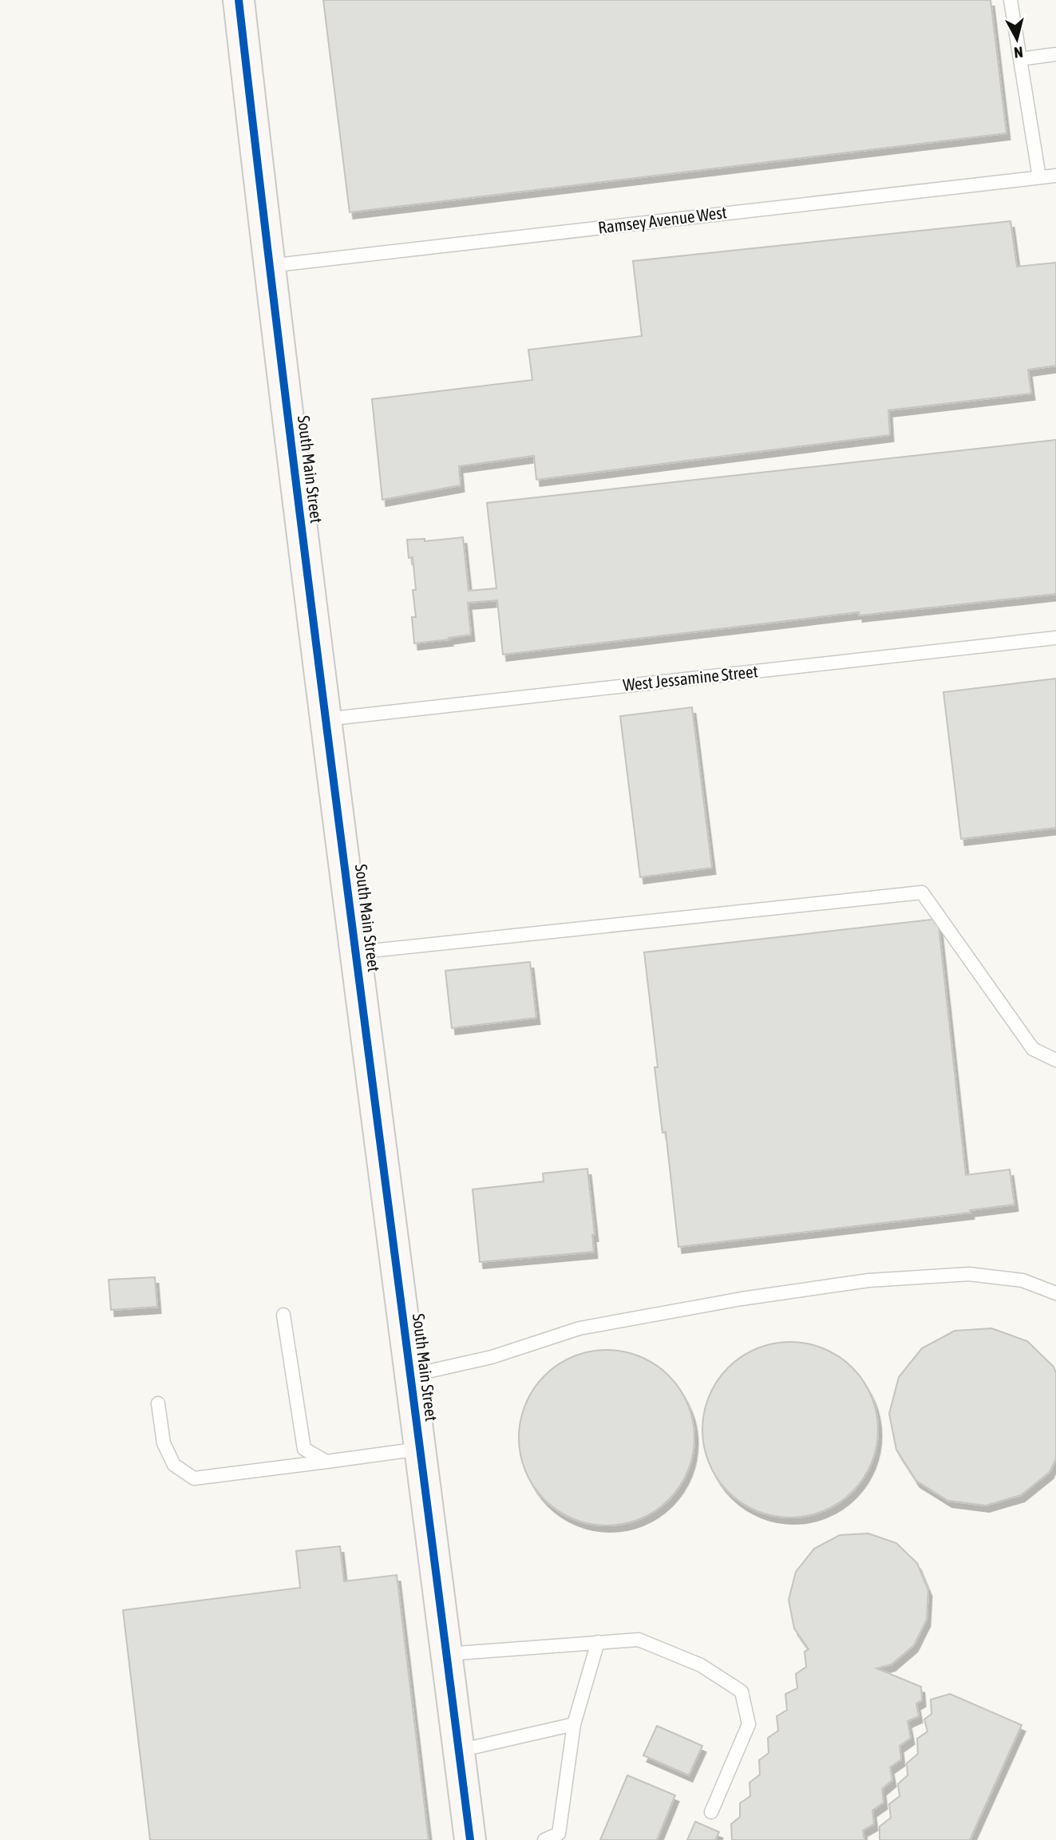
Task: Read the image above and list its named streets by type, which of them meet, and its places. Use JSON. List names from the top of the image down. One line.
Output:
{"streets":{"street":["South Main Street"],"lane":["Ramsey Avenue West","West Jessamine Street"]},"crossings":[["Ramsey Avenue West","South Main Street"],["South Main Street","West Jessamine Street"]],"north":"bottom"}
